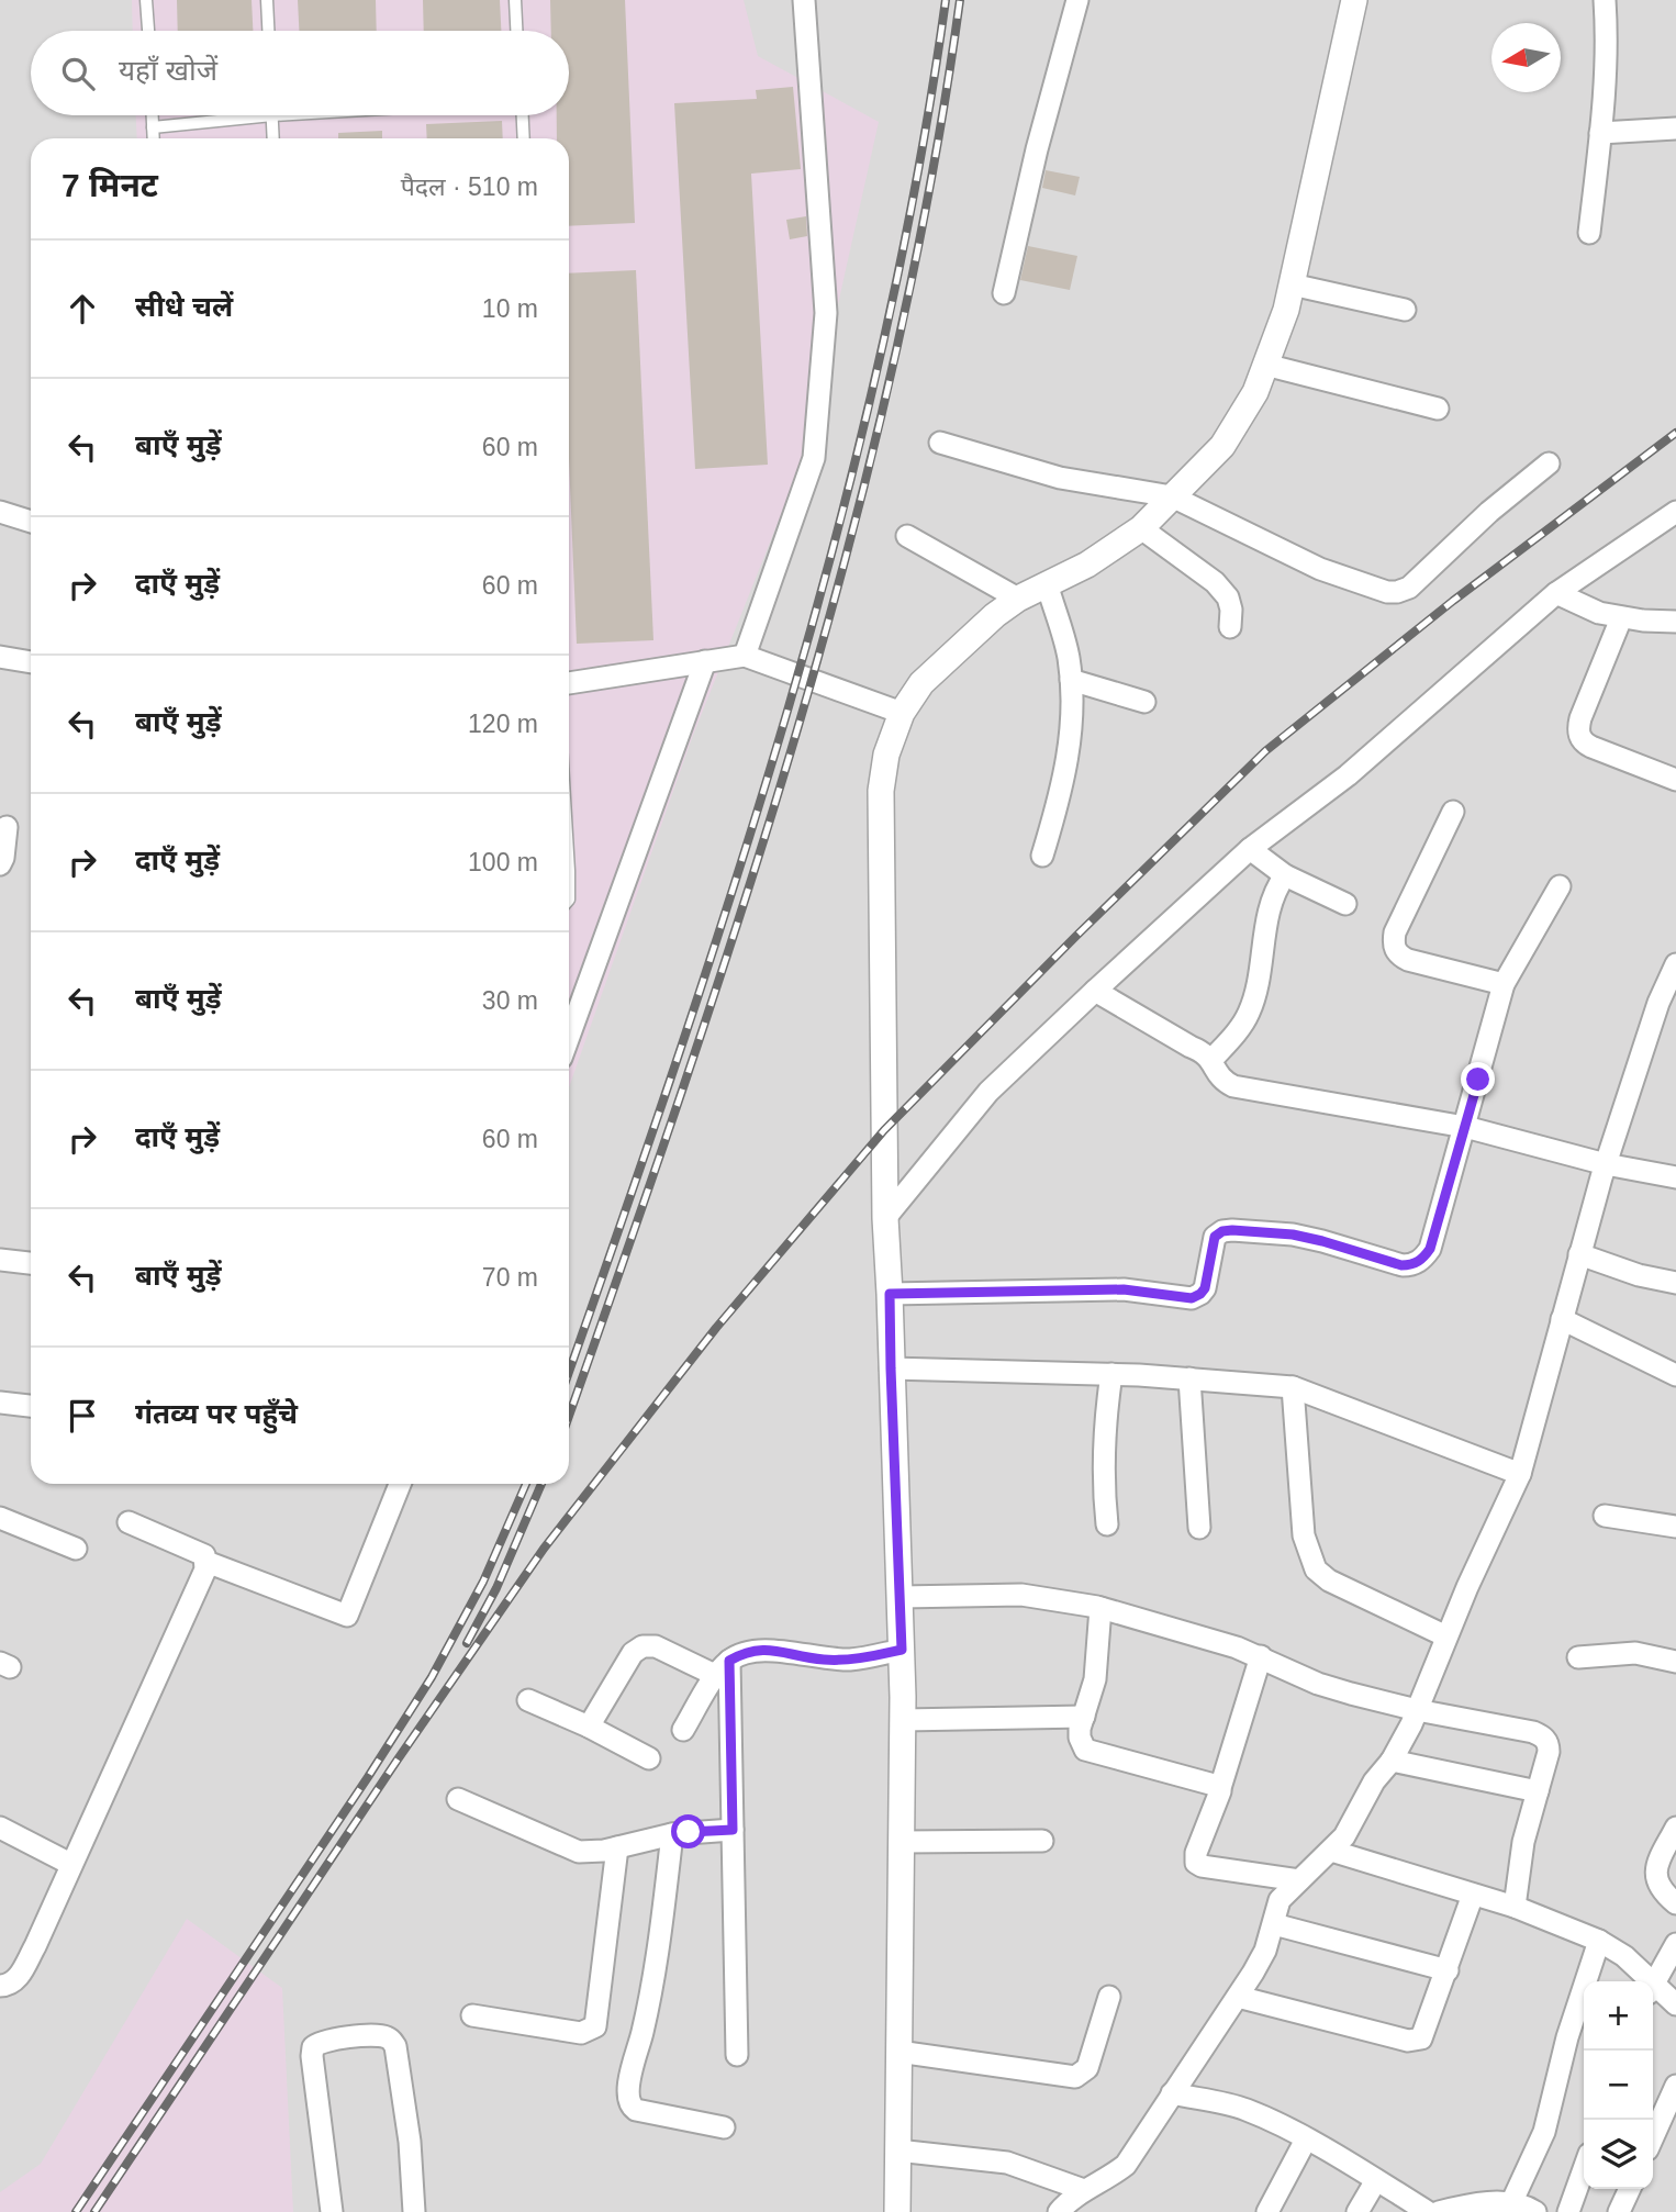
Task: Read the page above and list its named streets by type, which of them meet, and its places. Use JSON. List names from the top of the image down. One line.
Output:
{"north":"left","page":{"search":"यहाँ खोजें","heading":["7 मिनट","पैदल · 510 m"],"list":[["सीधे चलें","10 m"],["बाएँ मुड़ें","60 m"],["दाएँ मुड़ें","60 m"],["बाएँ मुड़ें","120 m"],["दाएँ मुड़ें","100 m"],["बाएँ मुड़ें","30 m"],["दाएँ मुड़ें","60 m"],["बाएँ मुड़ें","70 m"],"गंतव्य पर पहुँचे"],"map_buttons":["+","−"]}}
